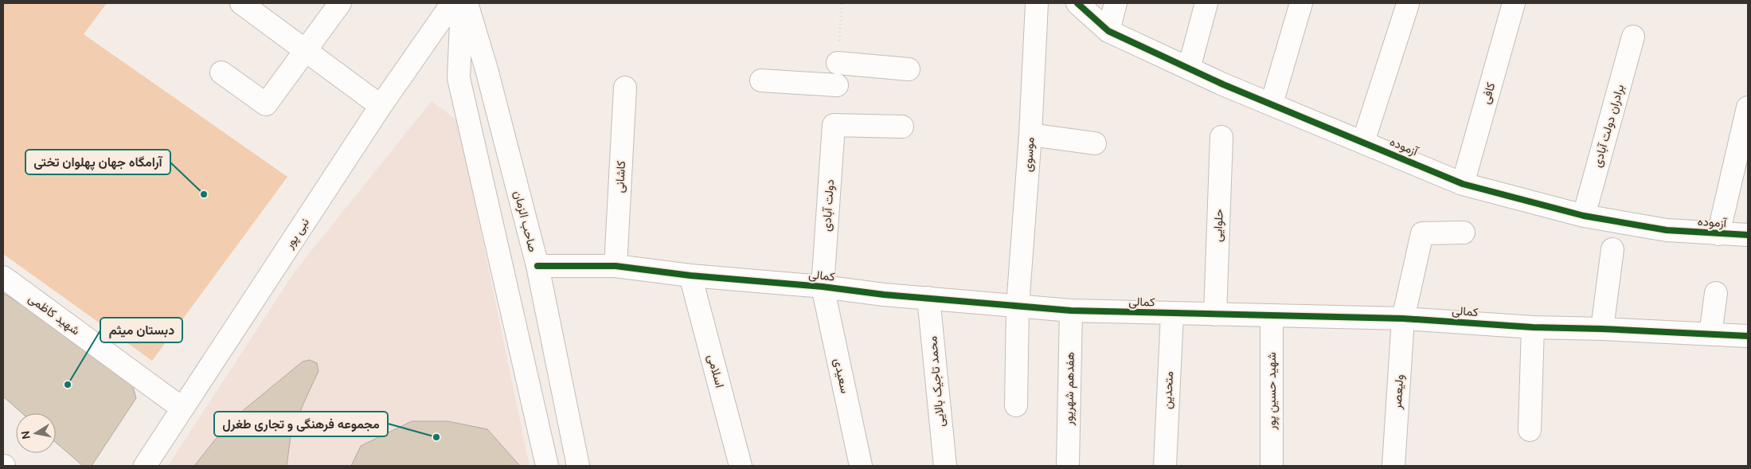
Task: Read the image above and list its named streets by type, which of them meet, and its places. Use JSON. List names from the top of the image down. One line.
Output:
{"streets":{"street":["کافی","برادران دولت آبادی","آزموده","موسوی","کاشانی","دولت آبادی","صاحب الزمان","حلوایی","نبی پور","کمالی","شهید کاظمی","اسلامی","سعیدی","محمد تاجیک بالایی","هفدهم شهریور","متحدین","شهید حسین پور","ولیعصر"]},"crossings":[["کافی","آزموده"],["برادران دولت آبادی","آزموده"],["موسوی","کمالی"],["کاشانی","کمالی"],["دولت آبادی","کمالی"],["دولت آبادی","سعیدی"],["صاحب الزمان","کمالی"],["حلوایی","کمالی"],["نبی پور","شهید کاظمی"],["کمالی","اسلامی"],["کمالی","سعیدی"],["کمالی","محمد تاجیک بالایی"],["کمالی","هفدهم شهریور"],["کمالی","متحدین"],["کمالی","شهید حسین پور"],["کمالی","ولیعصر"]],"places":["آرامگاه جهان پهلوان تختی","دبستان میثم","مجموعه فرهنگی و تجاری طغرل"],"north":"left"}
